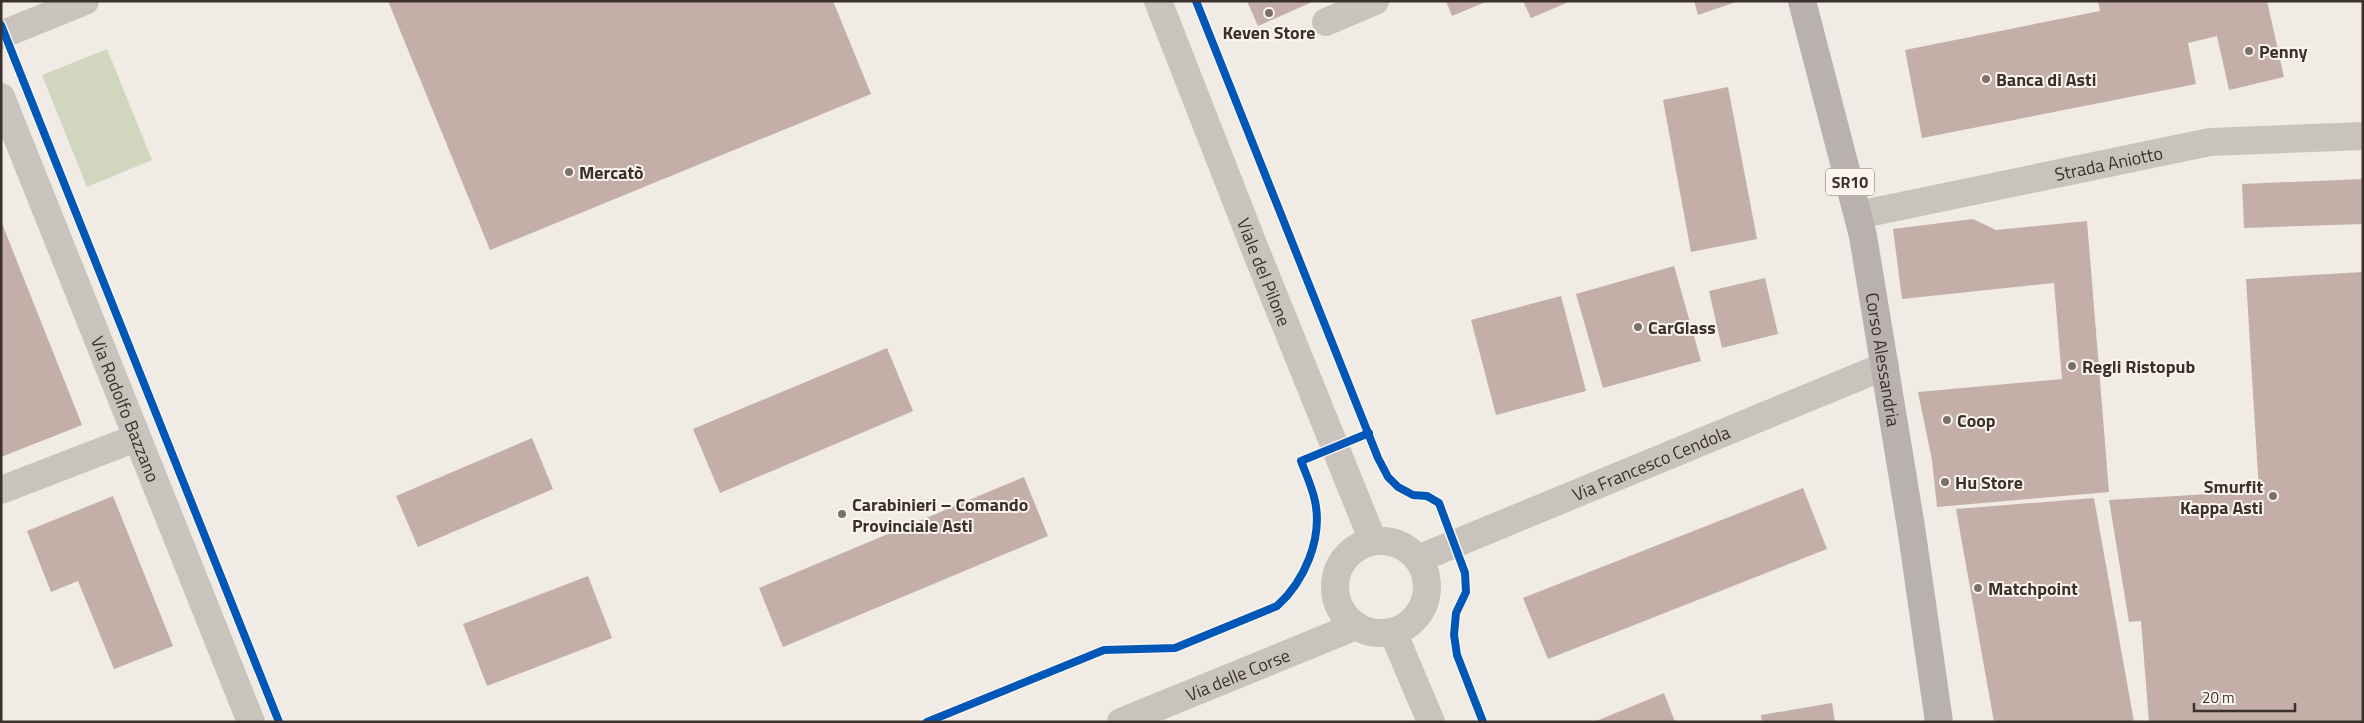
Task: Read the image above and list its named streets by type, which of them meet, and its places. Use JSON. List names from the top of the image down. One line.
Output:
{"streets":{"main road":["SR10","Corso Alessandria"],"street":["Strada Aniotto","Viale del Pilone","Via Rodolfo Bazzano","Via Francesco Cendola","Via delle Corse"]},"crossings":[["Strada Aniotto","Corso Alessandria"],["Viale del Pilone","Via Francesco Cendola"],["Viale del Pilone","Via delle Corse"],["Corso Alessandria","Via Francesco Cendola"],["Via Francesco Cendola","Via delle Corse"]],"places":["Keven Store","Penny","Banca di Asti","Mercatò","CarGlass","Regli Ristopub","Coop","Hu Store","Smurfit Kappa Asti","Carabinieri – Comando Provinciale Asti","Matchpoint"],"scale_bar":"20 m"}
